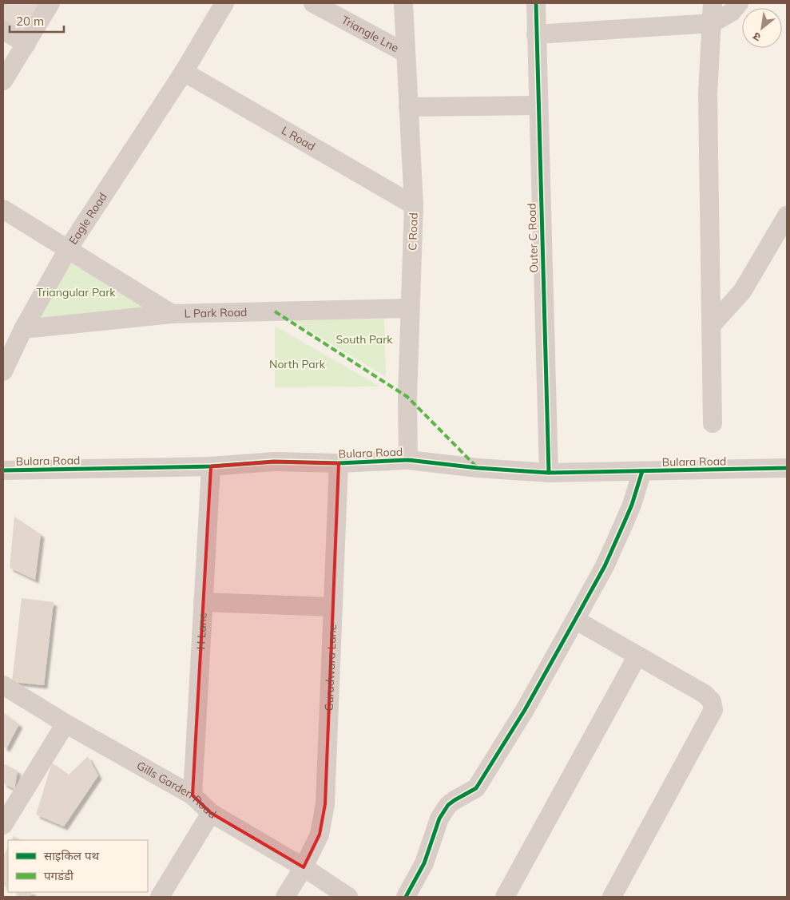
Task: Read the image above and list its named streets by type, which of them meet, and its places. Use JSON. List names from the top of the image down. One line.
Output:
{"streets":{"street":["Triangle Lne","L Road","Eagle Road","C Road","Outer C Road","L Park Road","Bulara Road","H Lane","Gurudwara Lane","Gills Garden Road"]},"crossings":[["Triangle Lne","C Road"],["L Road","Eagle Road"],["L Road","C Road"],["Eagle Road","L Park Road"],["C Road","L Park Road"],["C Road","Bulara Road"],["Outer C Road","Bulara Road"],["Bulara Road","H Lane"],["Bulara Road","Gurudwara Lane"],["H Lane","Gills Garden Road"],["Gurudwara Lane","Gills Garden Road"]],"parks":["Triangular Park","South Park","North Park"],"legend":["साइकिल पथ","पगडंडी"],"scale_bar":"20 m","north":"bottom left"}
